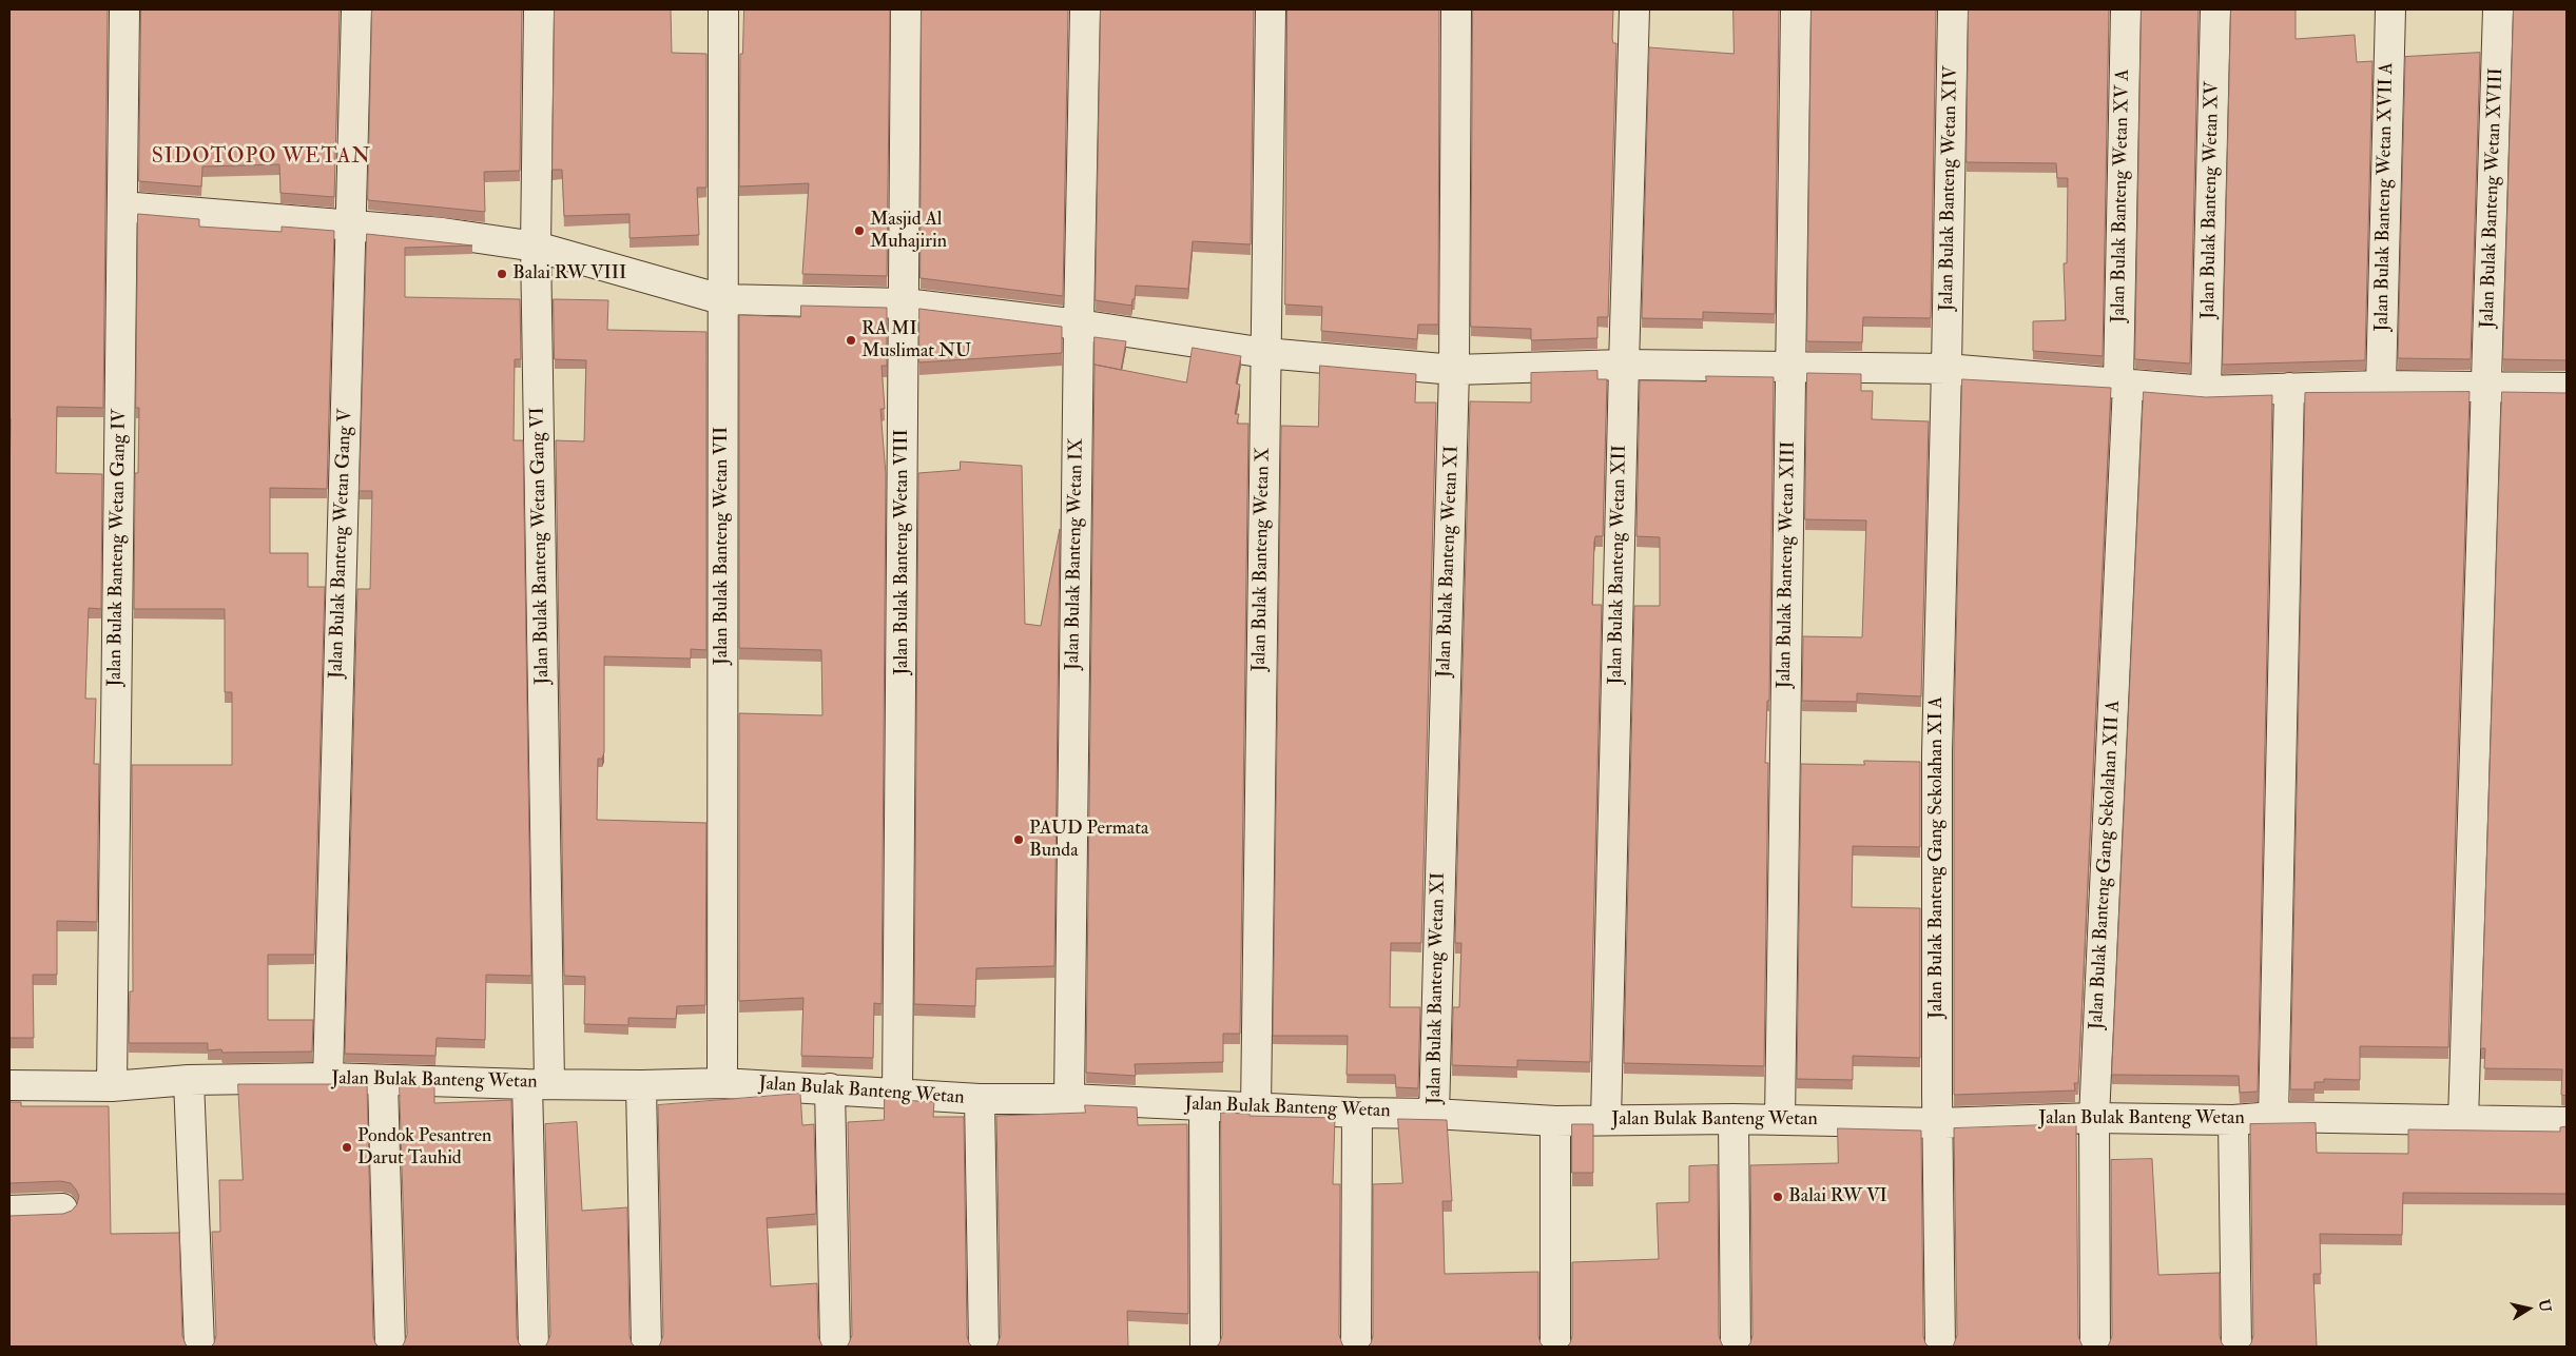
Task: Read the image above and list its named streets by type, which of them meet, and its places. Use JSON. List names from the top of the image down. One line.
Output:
{"streets":{"street":["Jalan Bulak Banteng Wetan XIV","Jalan Bulak Banteng Wetan XV A","Jalan Bulak Banteng Wetan XVII A","Jalan Bulak Banteng Wetan XVIII","Jalan Bulak Banteng Wetan XV","Jalan Bulak Banteng Wetan Gang V","Jalan Bulak Banteng Wetan Gang VI","Jalan Bulak Banteng Wetan VII","Jalan Bulak Banteng Wetan Gang IV","Jalan Bulak Banteng Wetan VIII","Jalan Bulak Banteng Wetan IX","Jalan Bulak Banteng Wetan X","Jalan Bulak Banteng Wetan XI","Jalan Bulak Banteng Wetan XII","Jalan Bulak Banteng Wetan XIII","Jalan Bulak Banteng Gang Sekolahan XI A","Jalan Bulak Banteng Gang Sekolahan XII A","Jalan Bulak Banteng Wetan"]},"crossings":[["Jalan Bulak Banteng Wetan XIV","Jalan Bulak Banteng Gang Sekolahan XI A"],["Jalan Bulak Banteng Wetan XV A","Jalan Bulak Banteng Gang Sekolahan XII A"],["Jalan Bulak Banteng Wetan XVIII","Jalan Bulak Banteng Wetan"],["Jalan Bulak Banteng Wetan Gang V","Jalan Bulak Banteng Wetan"],["Jalan Bulak Banteng Wetan Gang VI","Jalan Bulak Banteng Wetan"],["Jalan Bulak Banteng Wetan VII","Jalan Bulak Banteng Wetan"],["Jalan Bulak Banteng Wetan Gang IV","Jalan Bulak Banteng Wetan"],["Jalan Bulak Banteng Wetan VIII","Jalan Bulak Banteng Wetan"],["Jalan Bulak Banteng Wetan IX","Jalan Bulak Banteng Wetan"],["Jalan Bulak Banteng Wetan X","Jalan Bulak Banteng Wetan"],["Jalan Bulak Banteng Wetan XI","Jalan Bulak Banteng Wetan"],["Jalan Bulak Banteng Wetan XII","Jalan Bulak Banteng Wetan"],["Jalan Bulak Banteng Wetan XIII","Jalan Bulak Banteng Wetan"],["Jalan Bulak Banteng Gang Sekolahan XI A","Jalan Bulak Banteng Wetan"],["Jalan Bulak Banteng Gang Sekolahan XII A","Jalan Bulak Banteng Wetan"]],"districts":["SIDOTOPO WETAN"],"places":["Masjid Al Muhajirin","Balai RW VIII","RA MI Muslimat NU","PAUD Permata Bunda","Pondok Pesantren Darut Tauhid","Balai RW VI"],"north":"right"}
